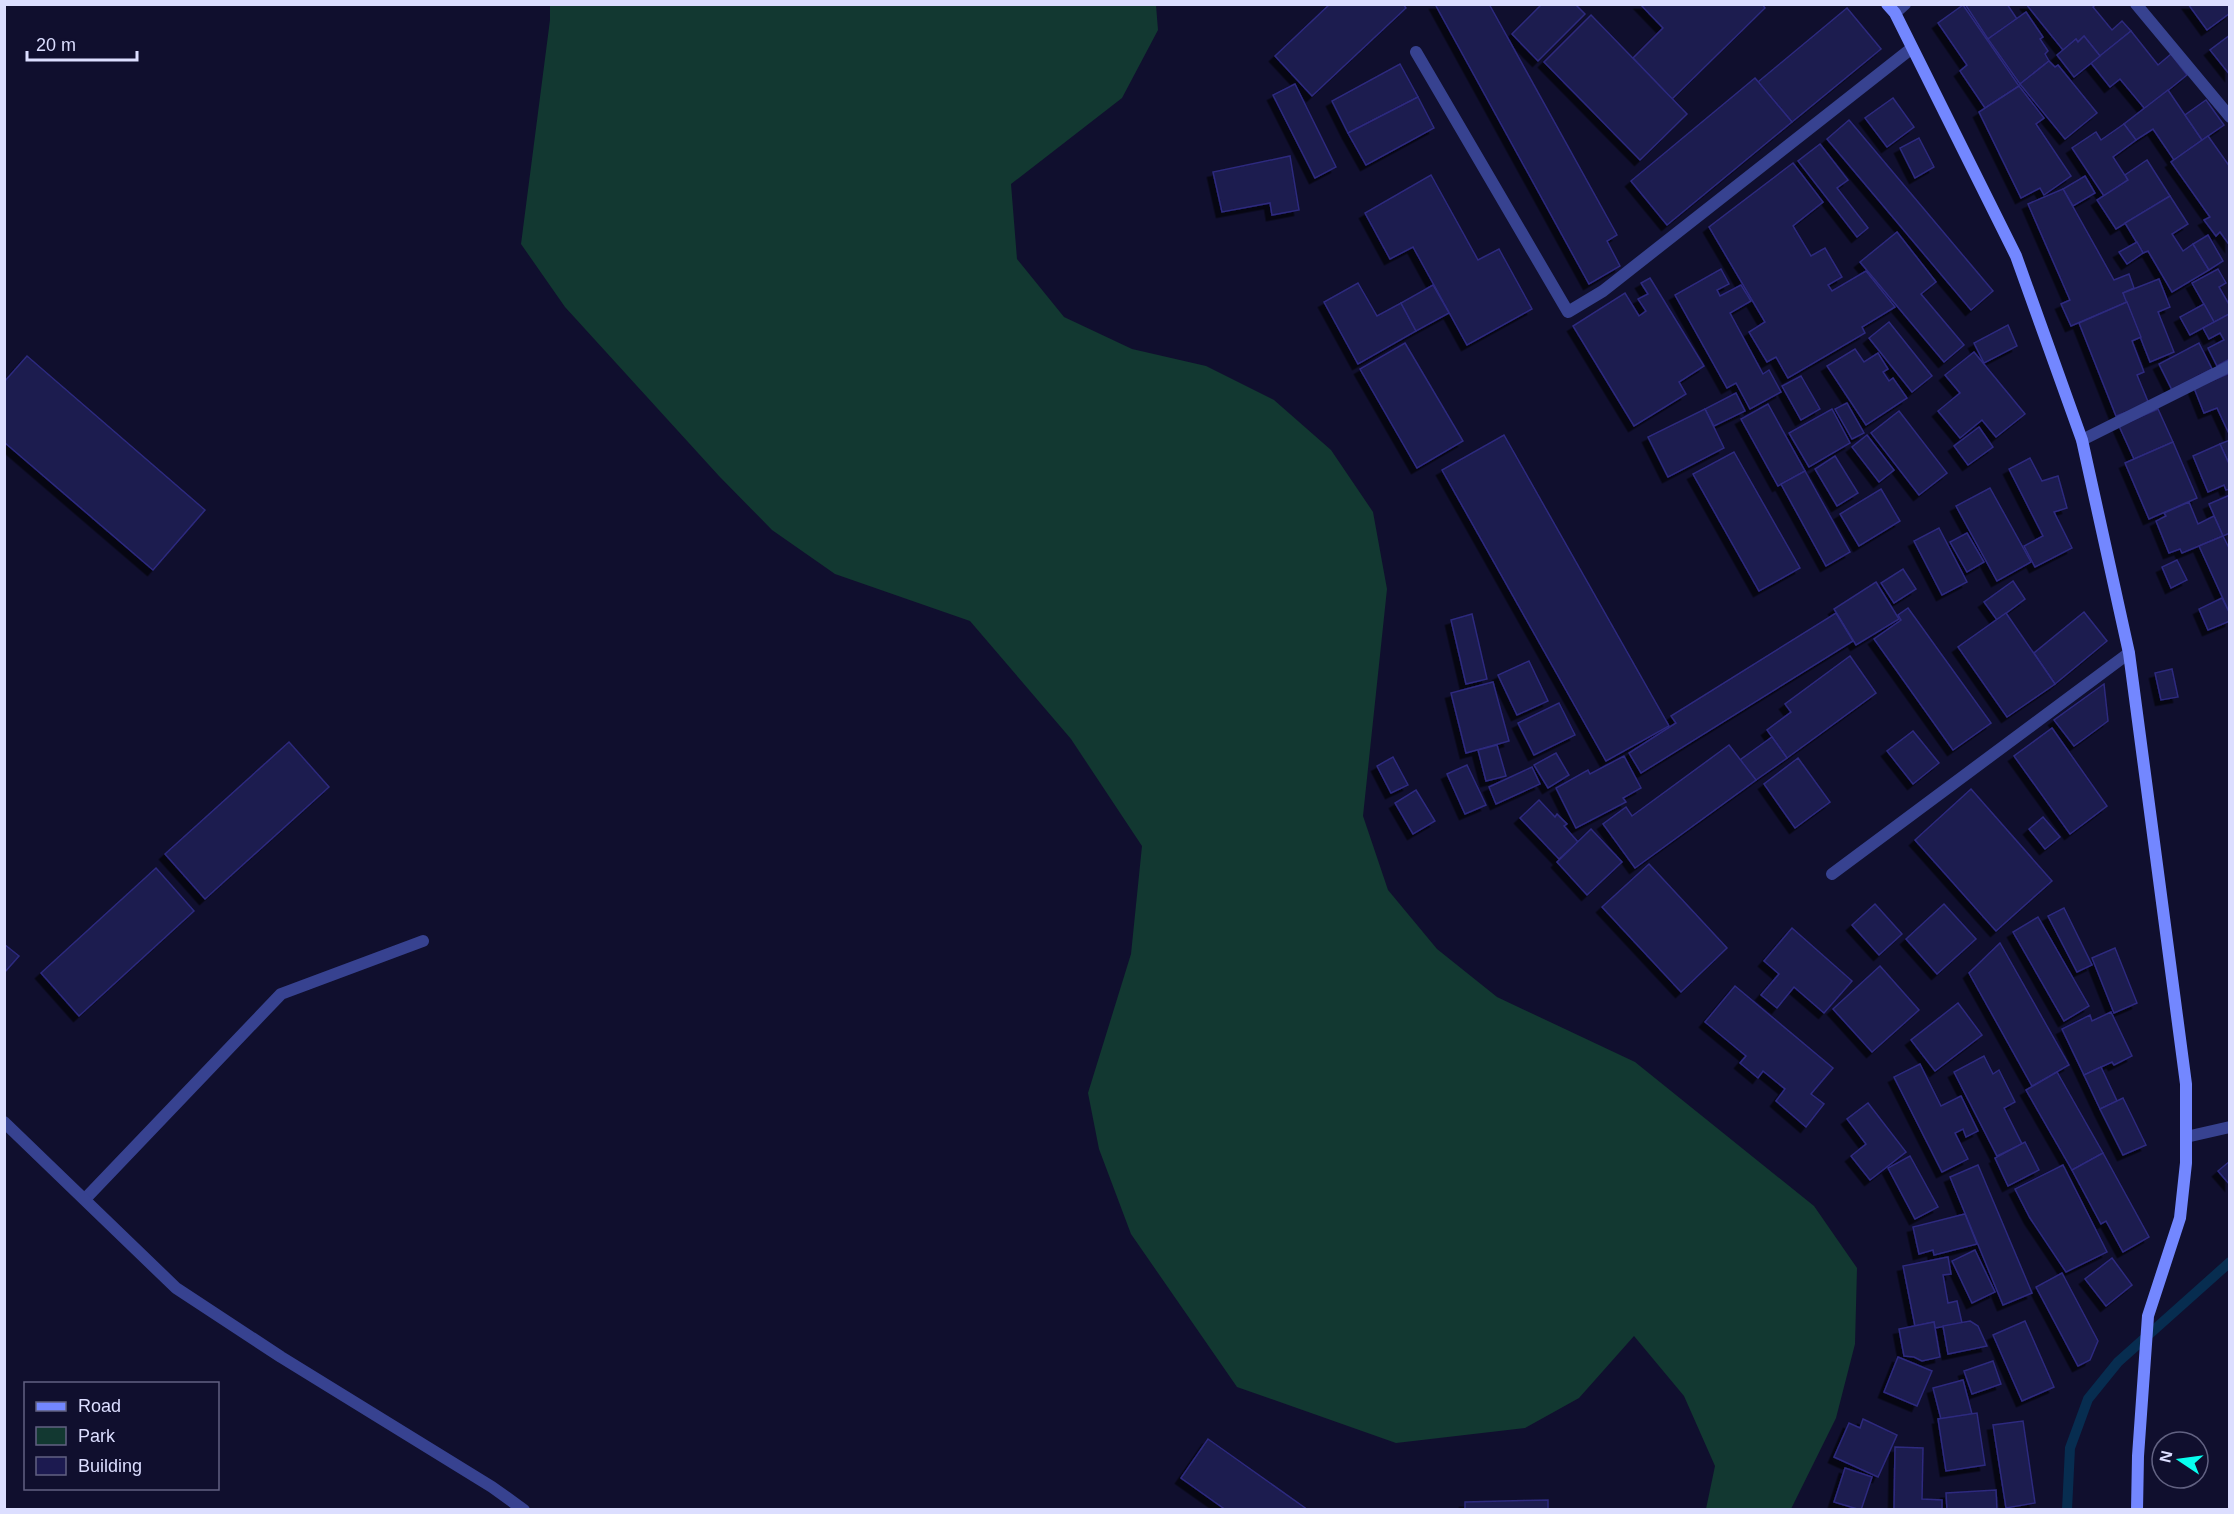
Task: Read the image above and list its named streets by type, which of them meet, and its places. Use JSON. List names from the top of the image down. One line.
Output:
{"legend":["Road","Park","Building"],"scale_bar":"20 m","north":"left"}
